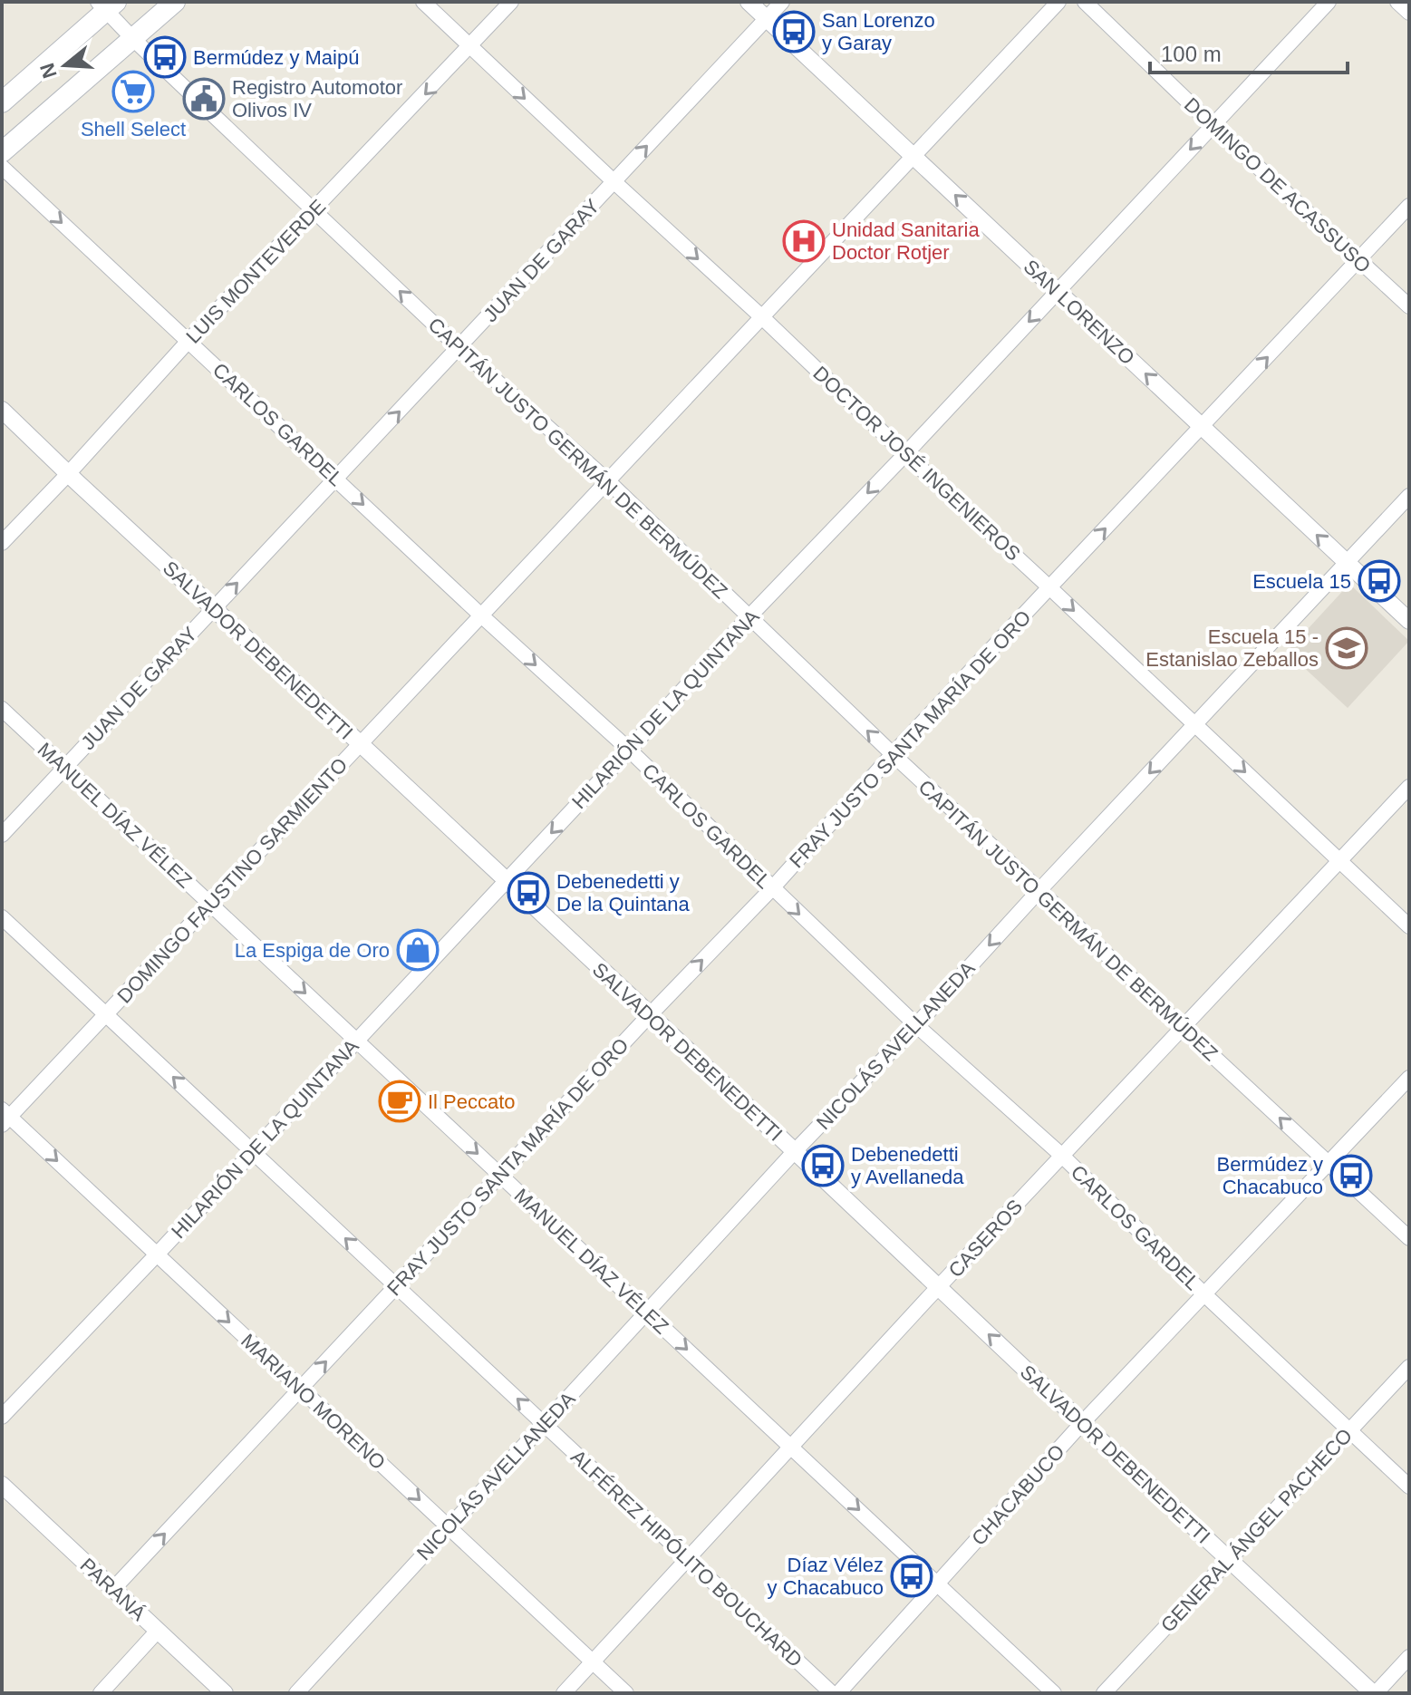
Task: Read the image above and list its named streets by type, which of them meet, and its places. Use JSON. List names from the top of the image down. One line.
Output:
{"streets":{"street":["DOMINGO DE ACASSUSO","JUAN DE GARAY","LUIS MONTEVERDE","SAN LORENZO","CARLOS GARDEL","CAPITÁN JUSTO GERMÁN DE BERMÚDEZ","DOCTOR JOSÉ INGENIEROS","SALVADOR DEBENEDETTI","HILARIÓN DE LA QUINTANA","FRAY JUSTO SANTA MARÍA DE ORO","MANUEL DÍAZ VÉLEZ","DOMINGO FAUSTINO SARMIENTO","NICOLÁS AVELLANEDA","CASEROS","MARIANO MORENO","CHACABUCO","GENERAL ÁNGEL PACHECO","ALFÉREZ HIPÓLITO BOUCHARD","PARANÁ"]},"crossings":[["DOMINGO DE ACASSUSO","HILARIÓN DE LA QUINTANA"],["DOMINGO DE ACASSUSO","FRAY JUSTO SANTA MARÍA DE ORO"],["JUAN DE GARAY","SAN LORENZO"],["JUAN DE GARAY","CARLOS GARDEL"],["JUAN DE GARAY","CAPITÁN JUSTO GERMÁN DE BERMÚDEZ"],["JUAN DE GARAY","DOCTOR JOSÉ INGENIEROS"],["JUAN DE GARAY","SALVADOR DEBENEDETTI"],["JUAN DE GARAY","MANUEL DÍAZ VÉLEZ"],["LUIS MONTEVERDE","CARLOS GARDEL"],["LUIS MONTEVERDE","CAPITÁN JUSTO GERMÁN DE BERMÚDEZ"],["LUIS MONTEVERDE","DOCTOR JOSÉ INGENIEROS"],["LUIS MONTEVERDE","SALVADOR DEBENEDETTI"],["SAN LORENZO","HILARIÓN DE LA QUINTANA"],["SAN LORENZO","FRAY JUSTO SANTA MARÍA DE ORO"],["SAN LORENZO","DOMINGO FAUSTINO SARMIENTO"],["SAN LORENZO","NICOLÁS AVELLANEDA"],["CARLOS GARDEL","HILARIÓN DE LA QUINTANA"],["CARLOS GARDEL","FRAY JUSTO SANTA MARÍA DE ORO"],["CARLOS GARDEL","DOMINGO FAUSTINO SARMIENTO"],["CARLOS GARDEL","NICOLÁS AVELLANEDA"],["CARLOS GARDEL","CASEROS"],["CARLOS GARDEL","CHACABUCO"],["CARLOS GARDEL","GENERAL ÁNGEL PACHECO"],["CAPITÁN JUSTO GERMÁN DE BERMÚDEZ","HILARIÓN DE LA QUINTANA"],["CAPITÁN JUSTO GERMÁN DE BERMÚDEZ","FRAY JUSTO SANTA MARÍA DE ORO"],["CAPITÁN JUSTO GERMÁN DE BERMÚDEZ","DOMINGO FAUSTINO SARMIENTO"],["CAPITÁN JUSTO GERMÁN DE BERMÚDEZ","NICOLÁS AVELLANEDA"],["CAPITÁN JUSTO GERMÁN DE BERMÚDEZ","CASEROS"],["CAPITÁN JUSTO GERMÁN DE BERMÚDEZ","CHACABUCO"],["DOCTOR JOSÉ INGENIEROS","HILARIÓN DE LA QUINTANA"],["DOCTOR JOSÉ INGENIEROS","FRAY JUSTO SANTA MARÍA DE ORO"],["DOCTOR JOSÉ INGENIEROS","DOMINGO FAUSTINO SARMIENTO"],["DOCTOR JOSÉ INGENIEROS","NICOLÁS AVELLANEDA"],["DOCTOR JOSÉ INGENIEROS","CASEROS"],["SALVADOR DEBENEDETTI","HILARIÓN DE LA QUINTANA"],["SALVADOR DEBENEDETTI","FRAY JUSTO SANTA MARÍA DE ORO"],["SALVADOR DEBENEDETTI","DOMINGO FAUSTINO SARMIENTO"],["SALVADOR DEBENEDETTI","NICOLÁS AVELLANEDA"],["SALVADOR DEBENEDETTI","CASEROS"],["SALVADOR DEBENEDETTI","CHACABUCO"],["SALVADOR DEBENEDETTI","GENERAL ÁNGEL PACHECO"],["HILARIÓN DE LA QUINTANA","MANUEL DÍAZ VÉLEZ"],["HILARIÓN DE LA QUINTANA","MARIANO MORENO"],["HILARIÓN DE LA QUINTANA","ALFÉREZ HIPÓLITO BOUCHARD"],["FRAY JUSTO SANTA MARÍA DE ORO","MANUEL DÍAZ VÉLEZ"],["FRAY JUSTO SANTA MARÍA DE ORO","MARIANO MORENO"],["FRAY JUSTO SANTA MARÍA DE ORO","ALFÉREZ HIPÓLITO BOUCHARD"],["FRAY JUSTO SANTA MARÍA DE ORO","PARANÁ"],["MANUEL DÍAZ VÉLEZ","DOMINGO FAUSTINO SARMIENTO"],["MANUEL DÍAZ VÉLEZ","NICOLÁS AVELLANEDA"],["MANUEL DÍAZ VÉLEZ","CASEROS"],["MANUEL DÍAZ VÉLEZ","CHACABUCO"],["DOMINGO FAUSTINO SARMIENTO","MARIANO MORENO"],["DOMINGO FAUSTINO SARMIENTO","ALFÉREZ HIPÓLITO BOUCHARD"],["NICOLÁS AVELLANEDA","MARIANO MORENO"],["NICOLÁS AVELLANEDA","ALFÉREZ HIPÓLITO BOUCHARD"],["CASEROS","MARIANO MORENO"],["CASEROS","ALFÉREZ HIPÓLITO BOUCHARD"]],"one_way":["JUAN DE GARAY","SAN LORENZO","CARLOS GARDEL","DOCTOR JOSÉ INGENIEROS","HILARIÓN DE LA QUINTANA","FRAY JUSTO SANTA MARÍA DE ORO","MANUEL DÍAZ VÉLEZ","MARIANO MORENO","ALFÉREZ HIPÓLITO BOUCHARD"],"places":{"bus stop":["San Lorenzo y Garay","Bermúdez y Maipú","Escuela 15","Debenedetti y De la Quintana","Debenedetti y Avellaneda","Bermúdez y Chacabuco","Díaz Vélez y Chacabuco"],"supermarket":["Shell Select"],"public building":["Registro Automotor Olivos IV"],"hospital":["Unidad Sanitaria Doctor Rotjer"],"school or university":["Escuela 15 - Estanislao Zeballos"],"shop":["La Espiga de Oro"],"cafe":["Il Peccato"]},"scale_bar":"100 m","north":"left"}
